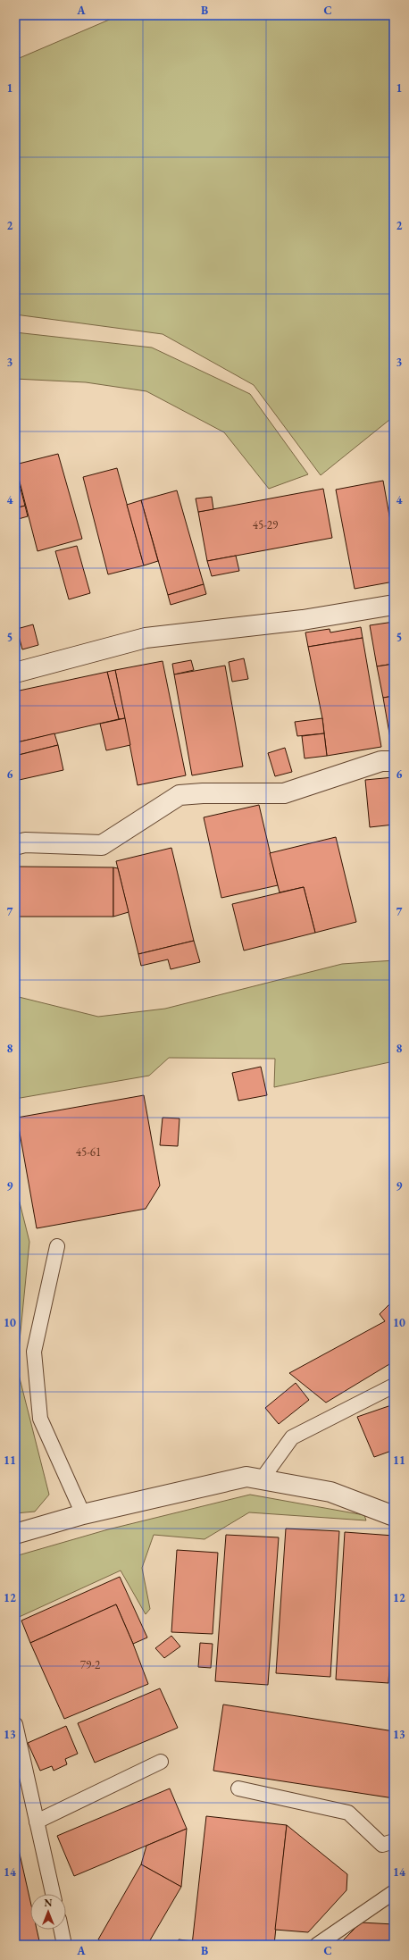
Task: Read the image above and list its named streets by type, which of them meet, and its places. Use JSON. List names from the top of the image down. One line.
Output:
{"house_numbers":["45-29","45-61","79-2"],"north":"top","grid":{"columns":["A","B","C"],"rows":["1","2","3","4","5","6","7","8","9","10","11","12","13","14"]}}
